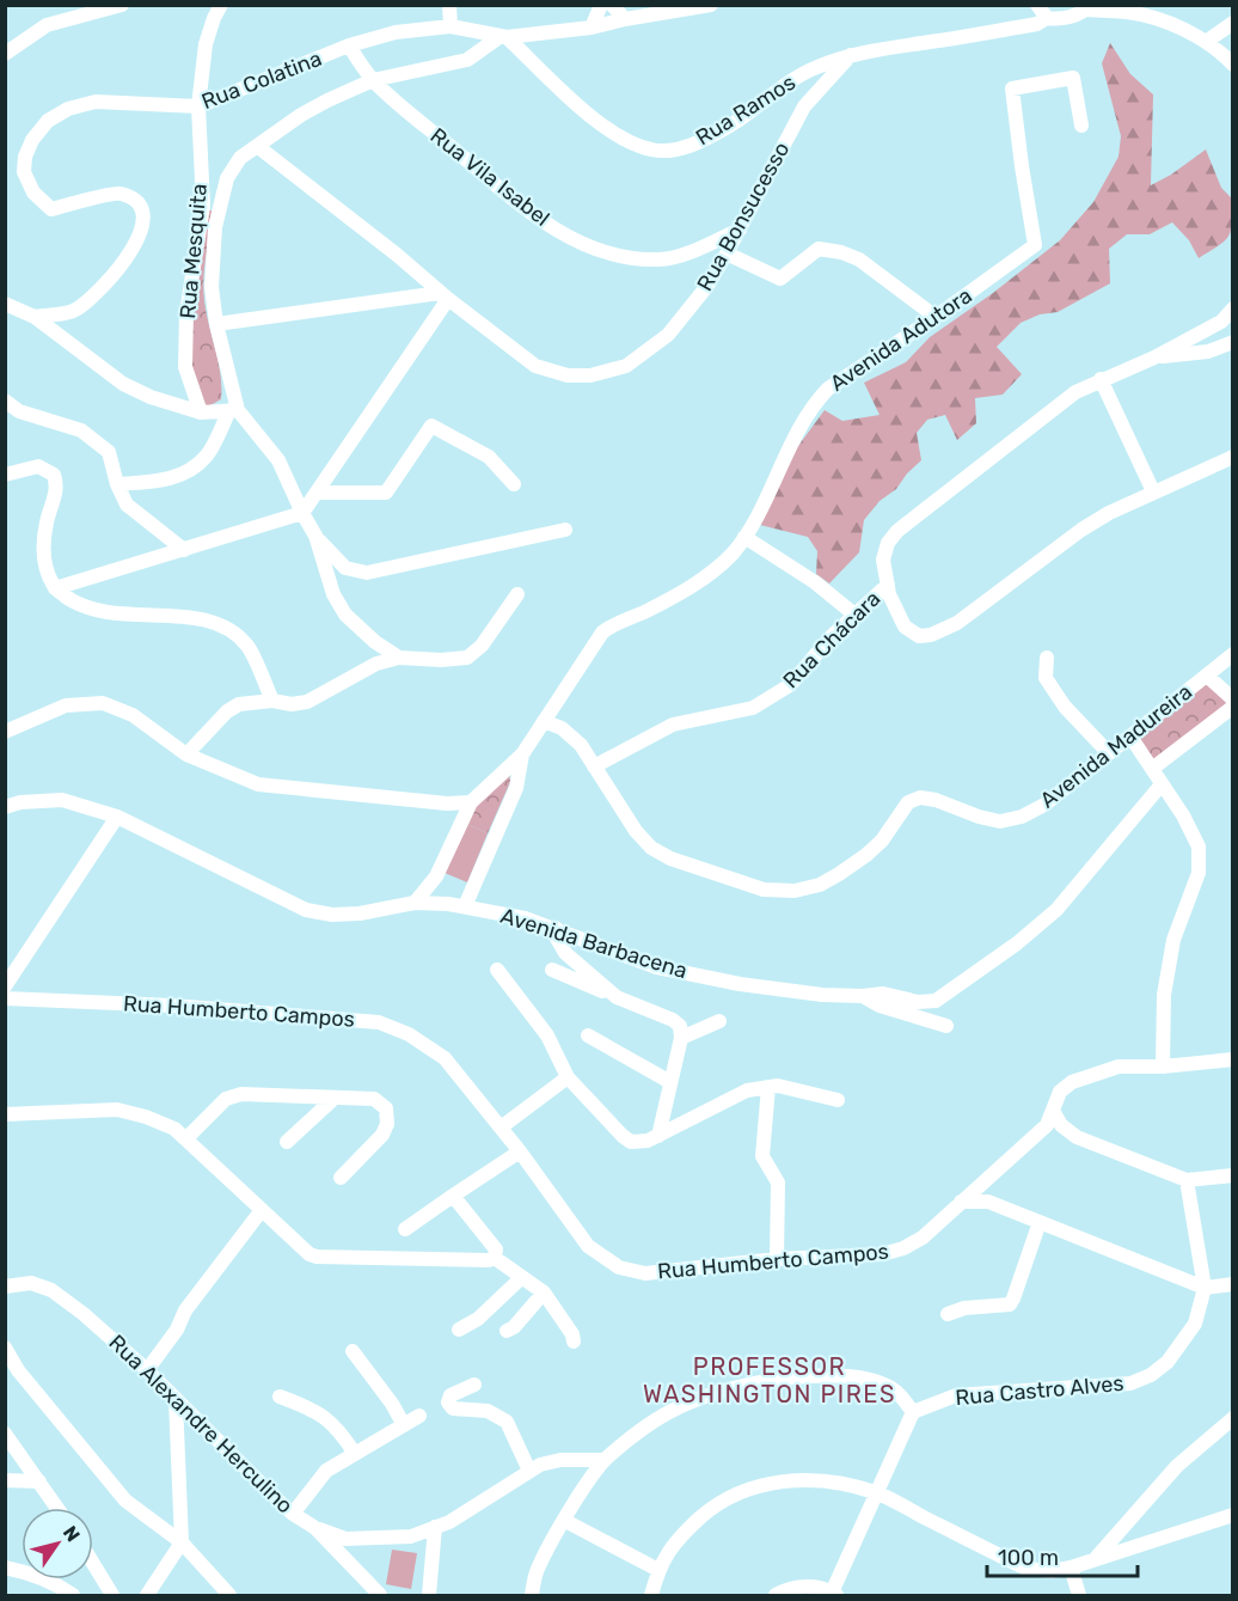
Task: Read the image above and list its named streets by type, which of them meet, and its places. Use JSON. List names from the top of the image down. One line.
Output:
{"streets":{"street":["Rua Colatina","Rua Ramos","Rua Vila Isabel","Rua Bonsucesso","Rua Mesquita","Avenida Adutora","Rua Chácara","Avenida Madureira","Avenida Barbacena","Rua Humberto Campos","Rua Castro Alves","Rua Alexandre Herculino"]},"crossings":[["Rua Colatina","Rua Ramos"],["Rua Colatina","Rua Vila Isabel"],["Rua Colatina","Rua Mesquita"],["Rua Ramos","Rua Bonsucesso"],["Rua Vila Isabel","Rua Bonsucesso"],["Avenida Adutora","Avenida Madureira"],["Rua Chácara","Avenida Madureira"]],"districts":["PROFESSOR WASHINGTON PIRES"],"scale_bar":"100 m","north":"top right"}
